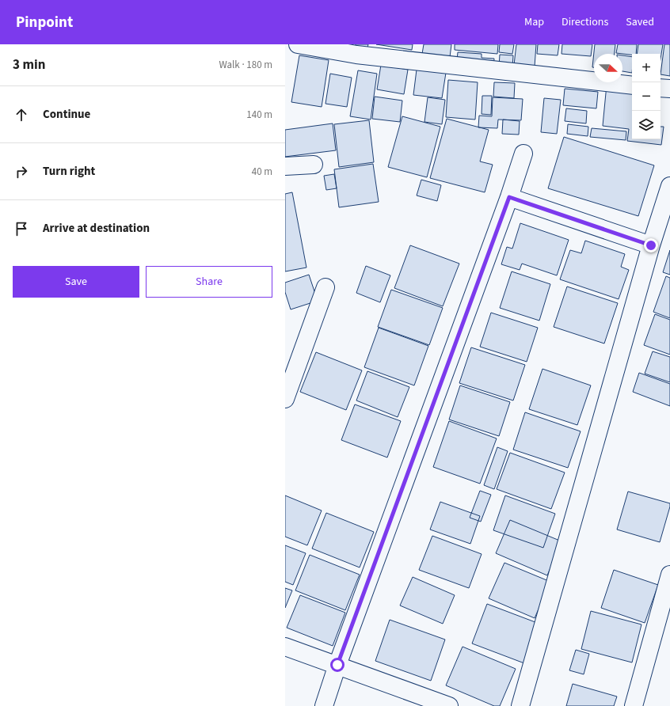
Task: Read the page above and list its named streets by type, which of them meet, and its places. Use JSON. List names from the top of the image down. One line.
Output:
{"north":"right","page":{"header":"Pinpoint","nav":["Map","Directions","Saved"],"heading":["3 min","Walk · 180 m"],"map_buttons":["+","−"],"list":[["Continue","140 m"],["Turn right","40 m"],"Arrive at destination"],"buttons":["Save","Share"]}}
